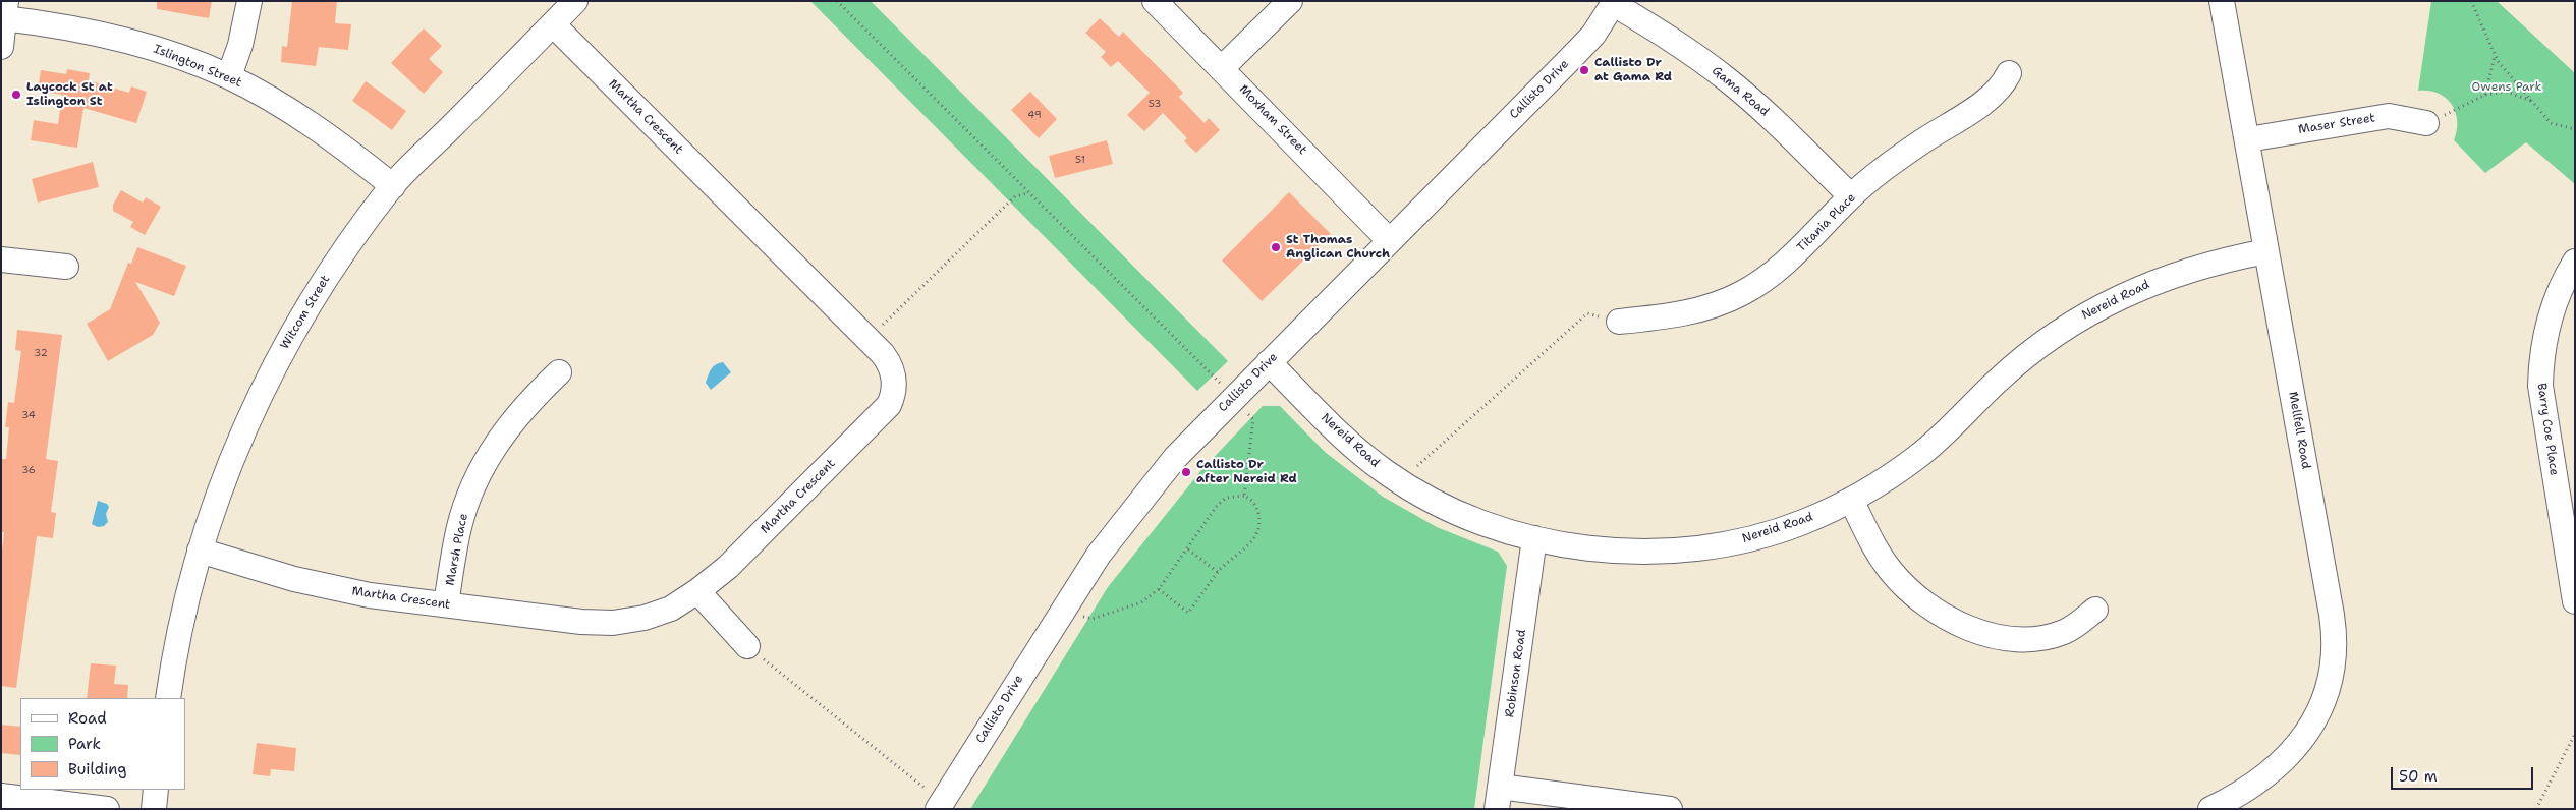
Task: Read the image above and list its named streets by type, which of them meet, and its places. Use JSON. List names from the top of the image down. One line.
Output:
{"streets":{"street":["Islington Street","Callisto Drive","Gama Road","Martha Crescent","Moxham Street","Maser Street","Titania Place","Nereid Road","Witcom Street","Barry Coe Place","Mellfell Road","Marsh Place","Robinson Road"]},"crossings":[["Islington Street","Witcom Street"],["Callisto Drive","Gama Road"],["Callisto Drive","Moxham Street"],["Callisto Drive","Nereid Road"],["Gama Road","Titania Place"],["Martha Crescent","Witcom Street"],["Martha Crescent","Marsh Place"],["Maser Street","Mellfell Road"],["Nereid Road","Mellfell Road"],["Nereid Road","Robinson Road"]],"parks":["Owens Park"],"places":["Callisto Dr at Gama Rd","Laycock St at Islington St","St Thomas Anglican Church","Callisto Dr after Nereid Rd"],"house_numbers":["53","49","51","32","34","36"],"legend":["Road","Park","Building"],"scale_bar":"50 m"}
